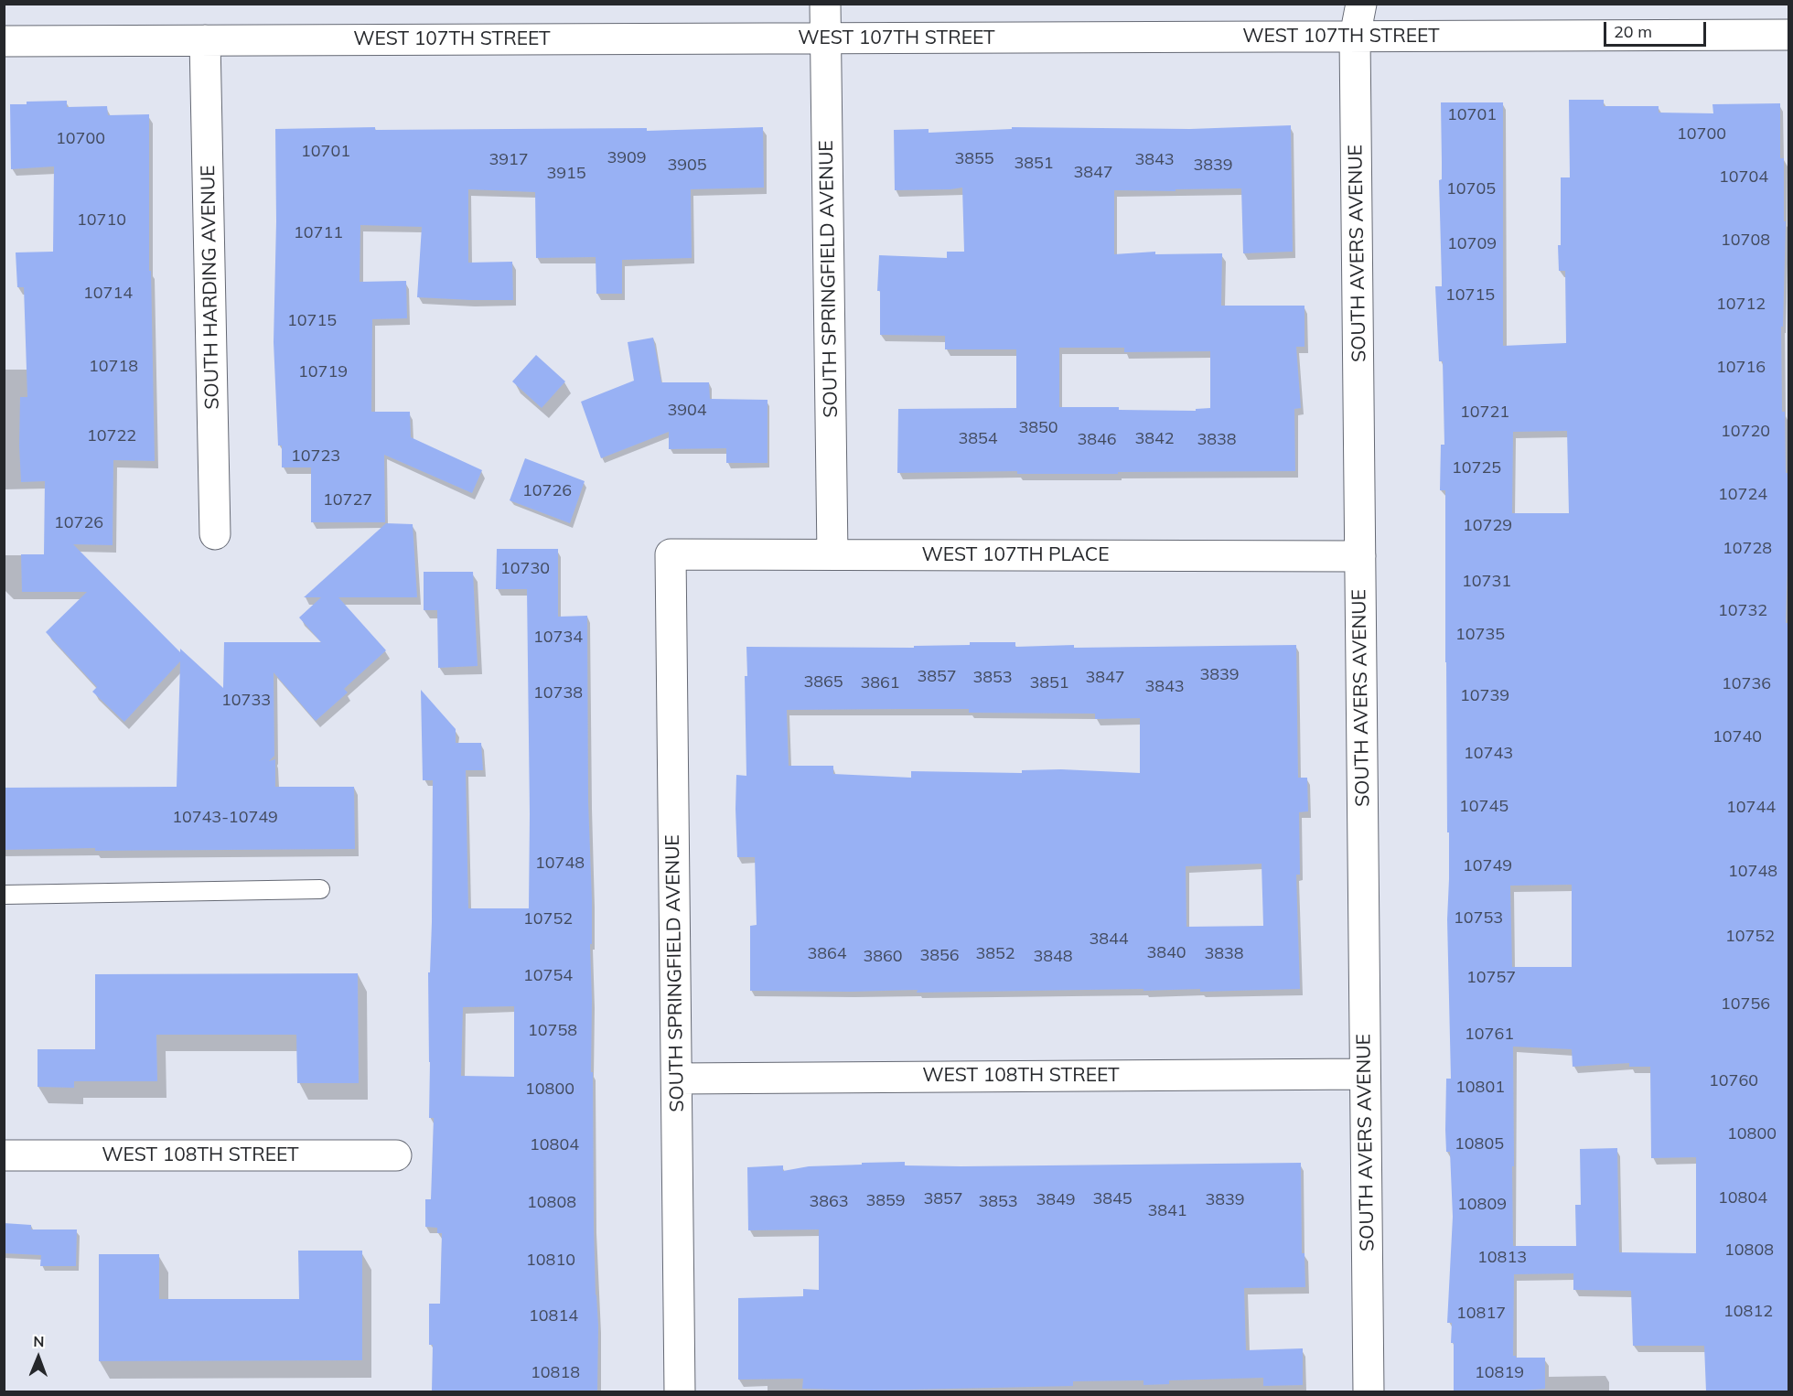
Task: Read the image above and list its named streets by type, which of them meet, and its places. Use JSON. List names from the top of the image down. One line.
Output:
{"streets":{"street":["WEST 107TH STREET","SOUTH AVERS AVENUE","SOUTH SPRINGFIELD AVENUE","SOUTH HARDING AVENUE","WEST 107TH PLACE","WEST 108TH STREET"]},"crossings":[["WEST 107TH STREET","SOUTH AVERS AVENUE"],["WEST 107TH STREET","SOUTH SPRINGFIELD AVENUE"],["WEST 107TH STREET","SOUTH HARDING AVENUE"],["SOUTH AVERS AVENUE","WEST 107TH PLACE"],["SOUTH AVERS AVENUE","WEST 108TH STREET"],["SOUTH SPRINGFIELD AVENUE","WEST 107TH PLACE"],["SOUTH SPRINGFIELD AVENUE","WEST 108TH STREET"]],"house_numbers":["10701","10700","10700","10701","3909","3855","3917","3843","3851","3905","3839","3847","3915","10704","10705","10710","10711","10708","10709","10714","10715","10712","10715","10718","10716","10719","3904","10721","3850","10720","10722","3854","3842","3846","3838","10723","10725","10726","10724","10727","10726","10729","10728","10730","10731","10732","10735","10734","3839","3857","3853","3847","3865","3861","3851","10736","3843","10738","10739","10733","10740","10743","10745","10744","10743-10749","10748","10749","10748","10753","10752","10752","3844","3840","3864","3852","3838","3856","3860","3848","10754","10757","10756","10758","10761","10760","10801","10800","10800","10805","10804","10804","3857","3845","3849","3839","3859","3863","3853","10808","10809","3841","10808","10813","10810","10812","10817","10814","10818","10819"],"scale_bar":"20 m","north":"top"}
